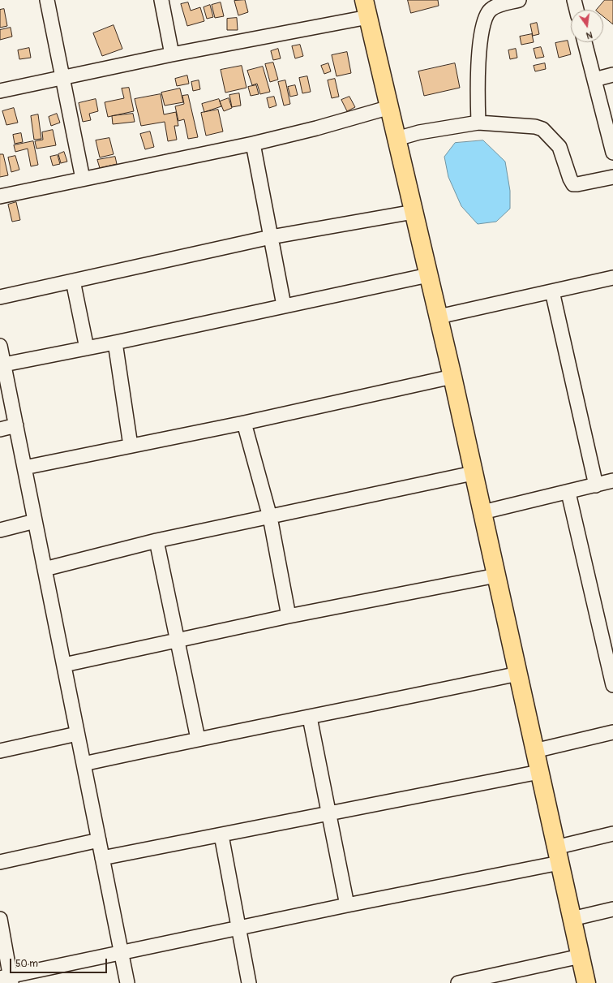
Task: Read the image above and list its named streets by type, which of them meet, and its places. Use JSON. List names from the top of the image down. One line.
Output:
{"scale_bar":"50 m","north":"bottom"}
